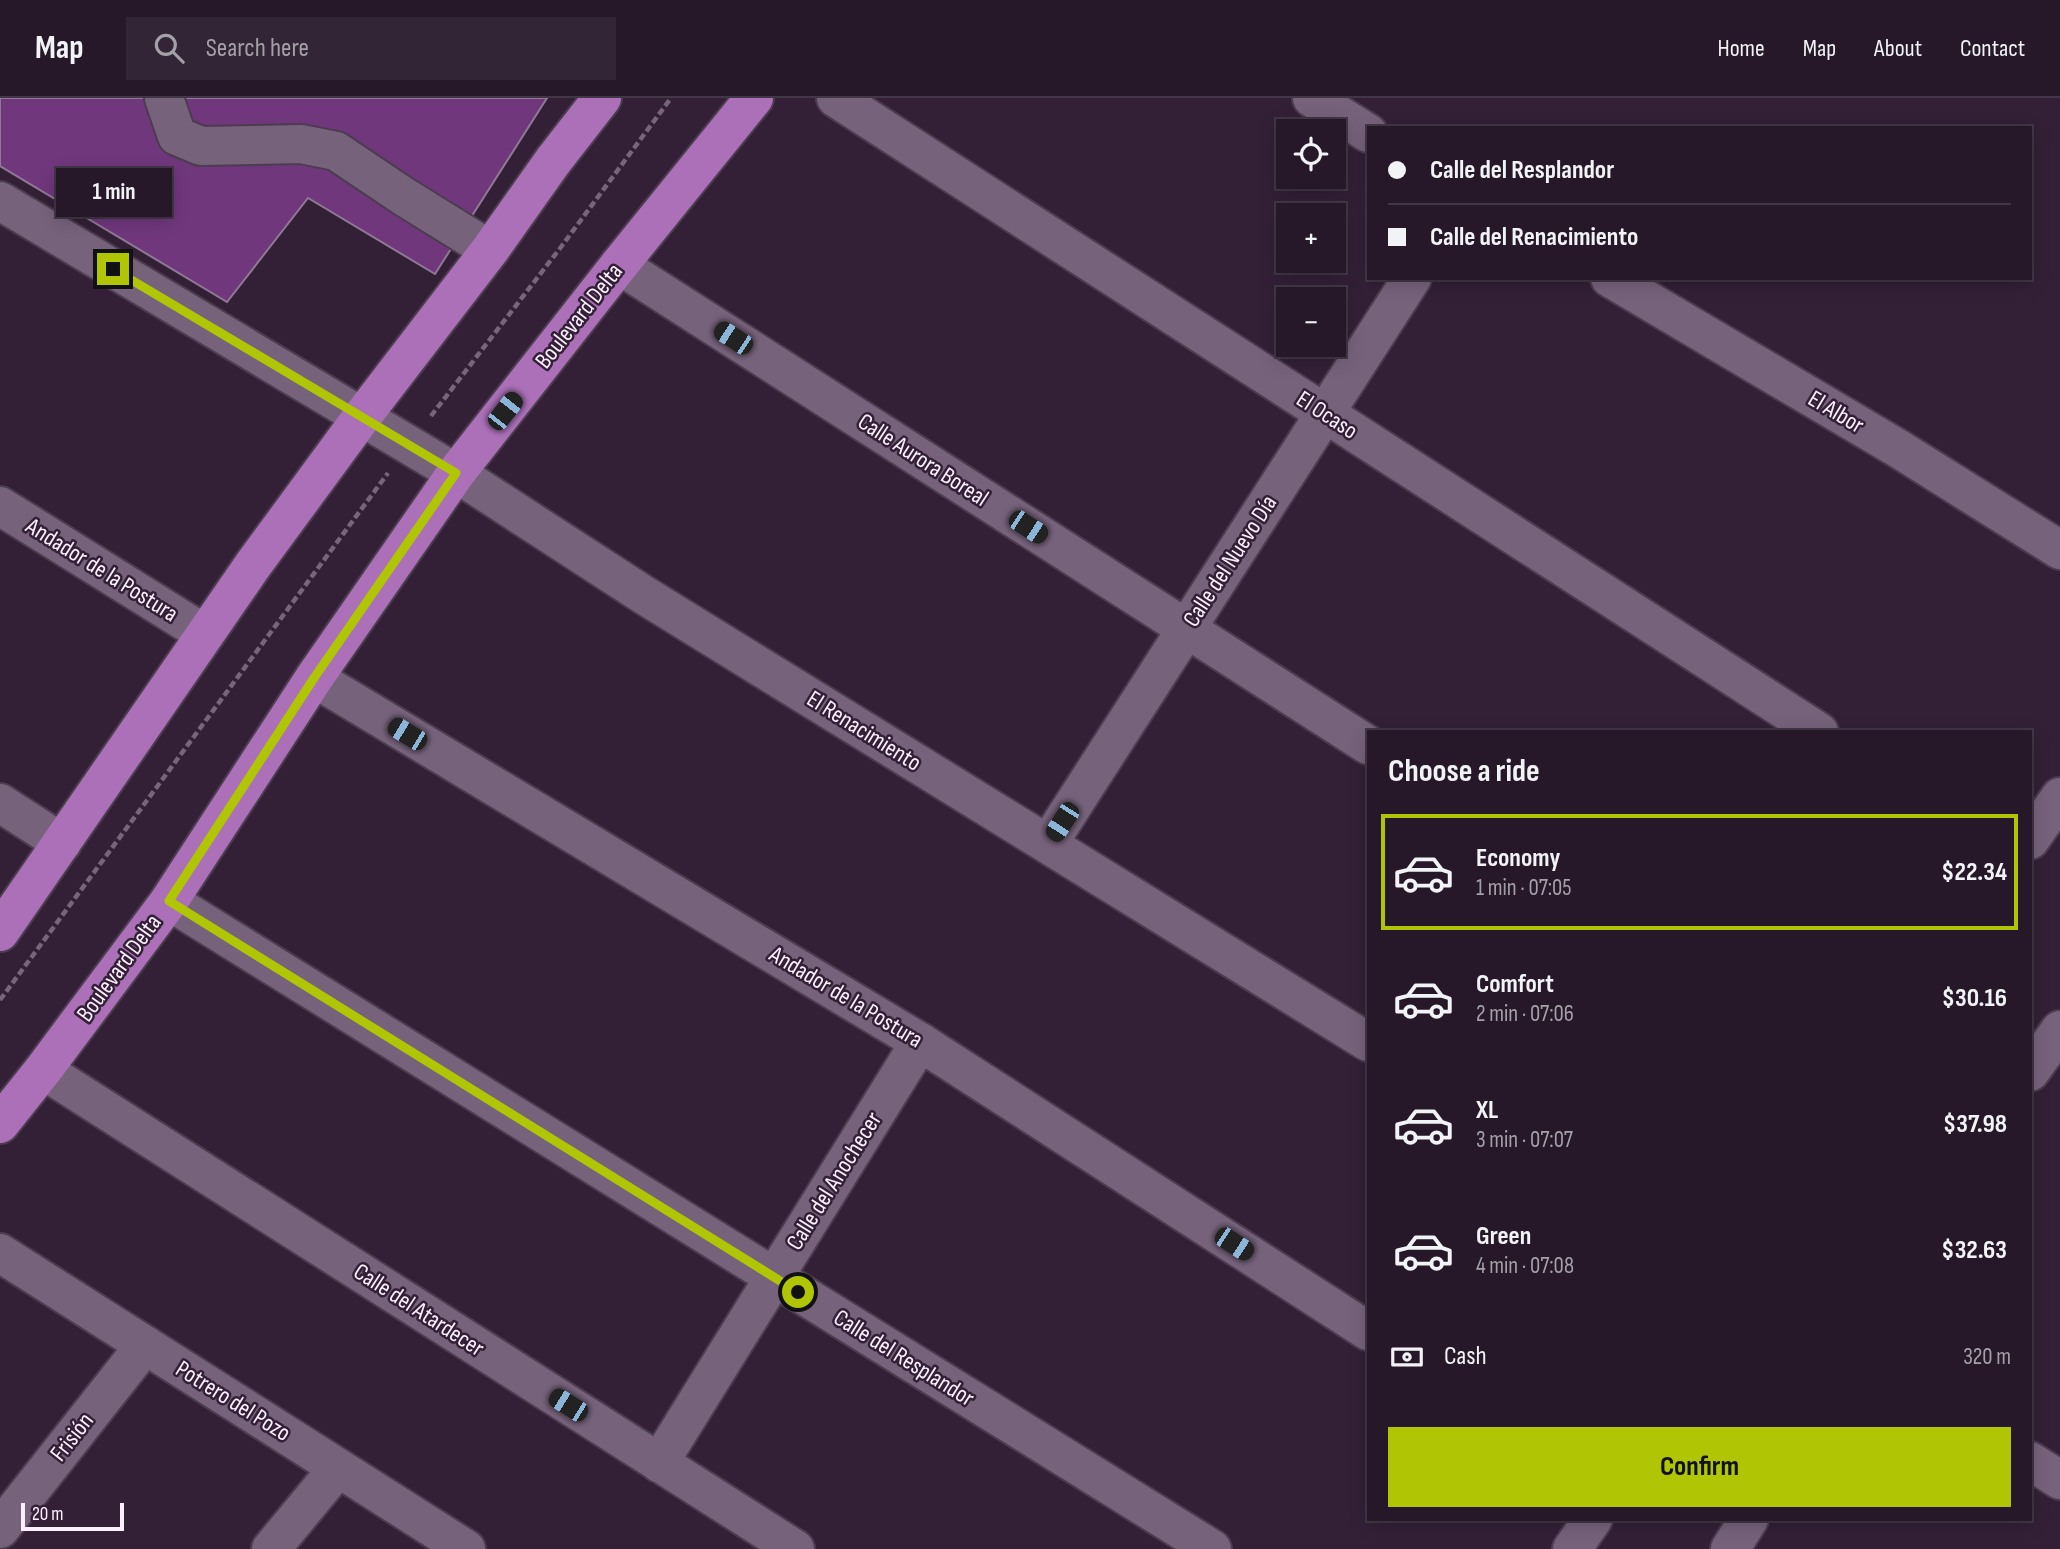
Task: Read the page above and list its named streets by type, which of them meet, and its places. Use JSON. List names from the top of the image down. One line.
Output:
{"streets":{"main road":["Boulevard Delta"],"street":["El Albor","El Ocaso","Calle Aurora Boreal","Calle del Nuevo Día","Andador de la Postura","El Renacimiento","Calle del Anochecer","Calle del Atardecer","Calle del Resplandor","Potrero del Pozo","Frisión"]},"crossings":[["Boulevard Delta","Calle Aurora Boreal"],["Boulevard Delta","Andador de la Postura"],["Boulevard Delta","El Renacimiento"],["Boulevard Delta","Calle del Atardecer"],["Boulevard Delta","Calle del Resplandor"],["El Ocaso","Calle del Nuevo Día"],["Calle Aurora Boreal","Calle del Nuevo Día"],["Calle del Nuevo Día","El Renacimiento"],["Andador de la Postura","Calle del Anochecer"],["Calle del Anochecer","Calle del Atardecer"],["Calle del Anochecer","Calle del Resplandor"],["Potrero del Pozo","Frisión"]],"scale_bar":"20 m","page":{"header":"Map","search":"Search here","nav":["Home","Map","About","Contact"],"map_buttons":["+","−"],"banner":["Calle del Resplandor","Calle del Renacimiento"],"bubble":"1 min","heading":"Choose a ride","list":[{"name":"Economy","note":"1 min · 07:05","value":"$22.34"},{"name":"Comfort","note":"2 min · 07:06","value":"$30.16"},{"name":"XL","note":"3 min · 07:07","value":"$37.98"},{"name":"Green","note":"4 min · 07:08","value":"$32.63"}],"pay":["Cash","320 m"],"buttons":"Confirm","scale":"20 m"}}
